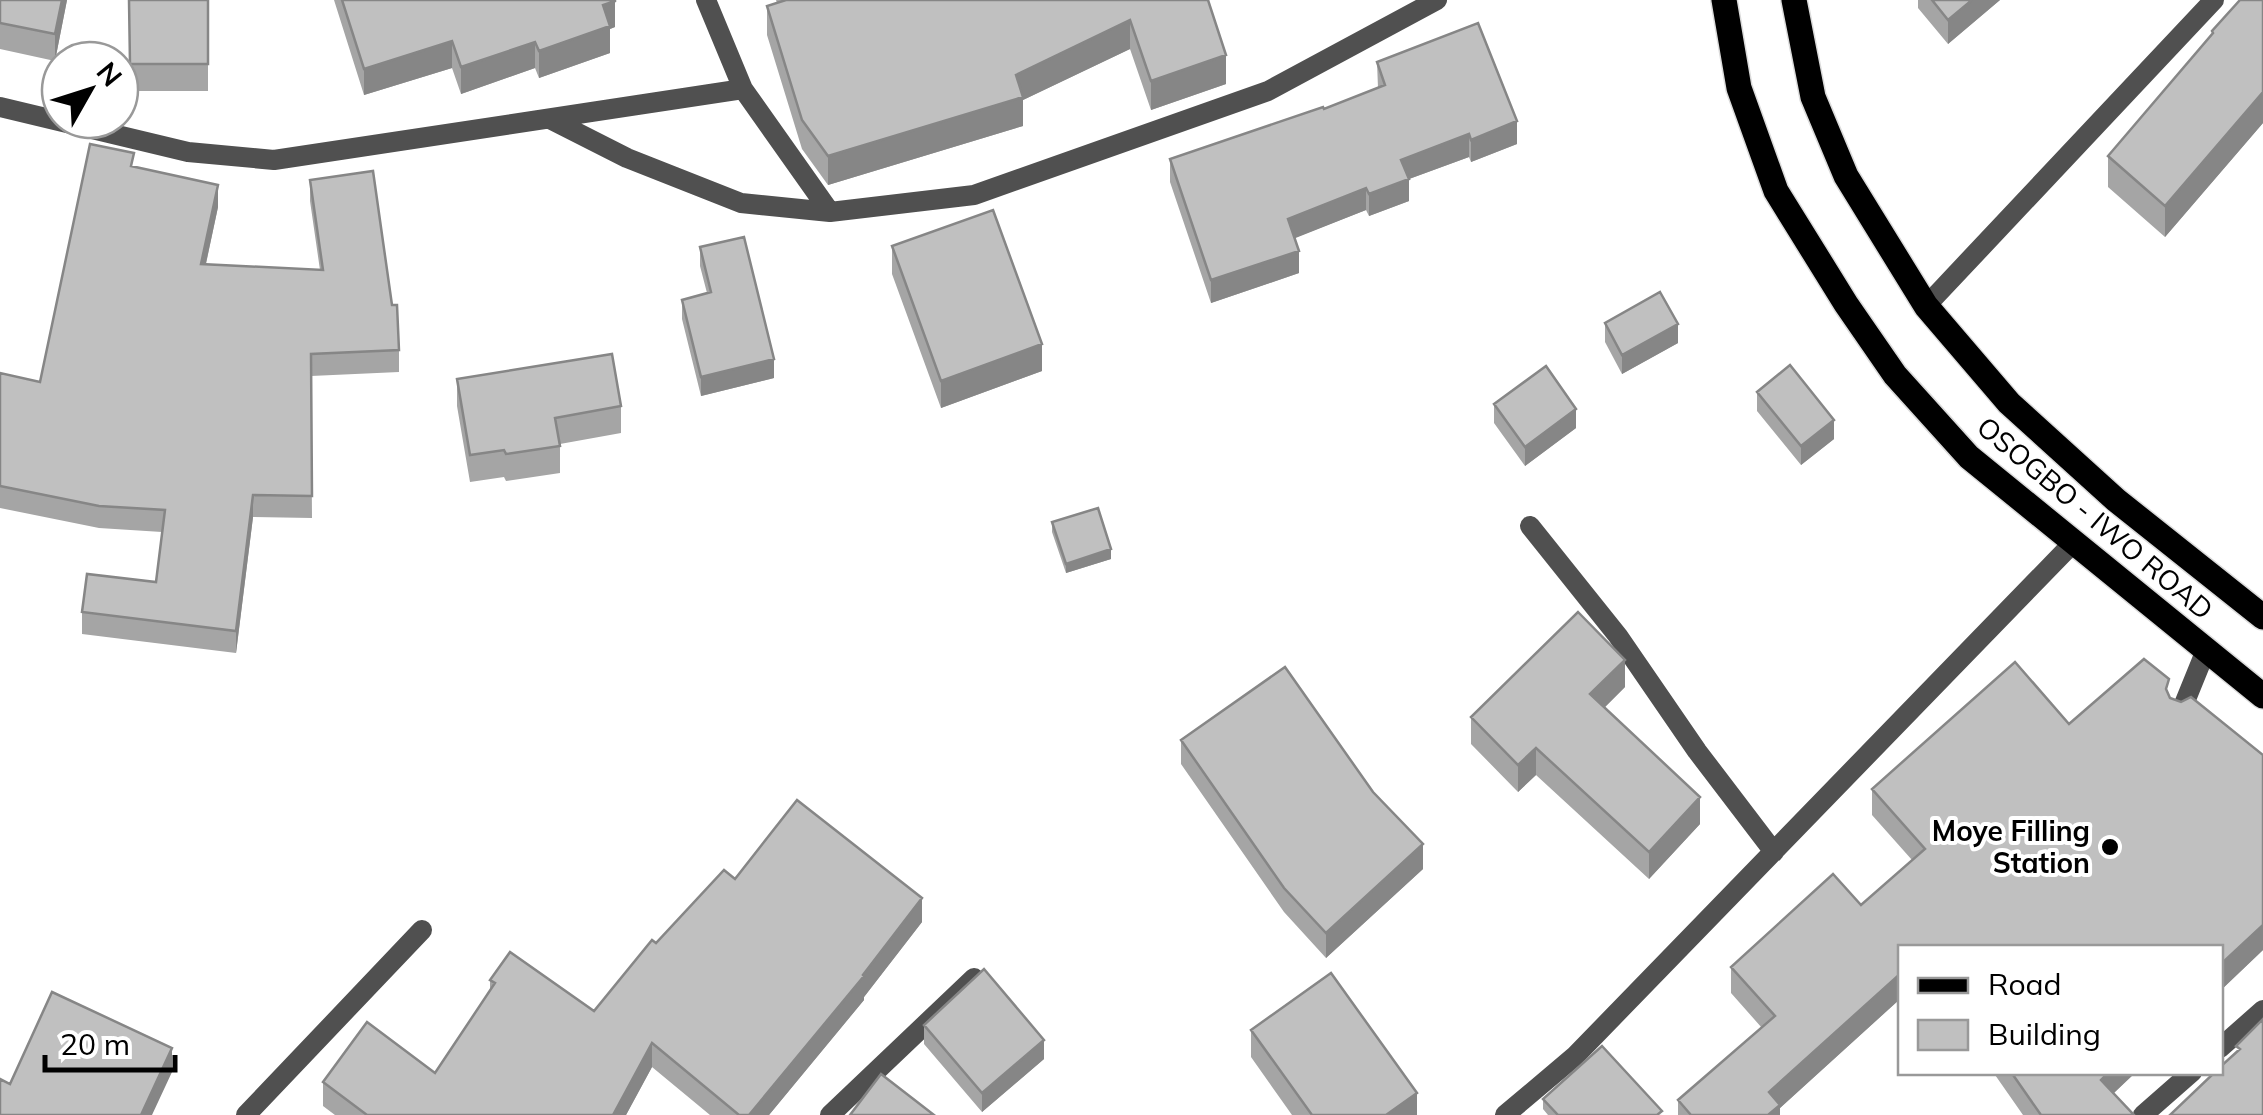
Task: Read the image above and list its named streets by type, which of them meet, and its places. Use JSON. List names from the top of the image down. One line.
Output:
{"streets":{"main road":["OSOGBO - IWO ROAD"]},"places":["Moye Filling Station"],"legend":["Road","Building"],"scale_bar":"20 m","north":"top right"}
